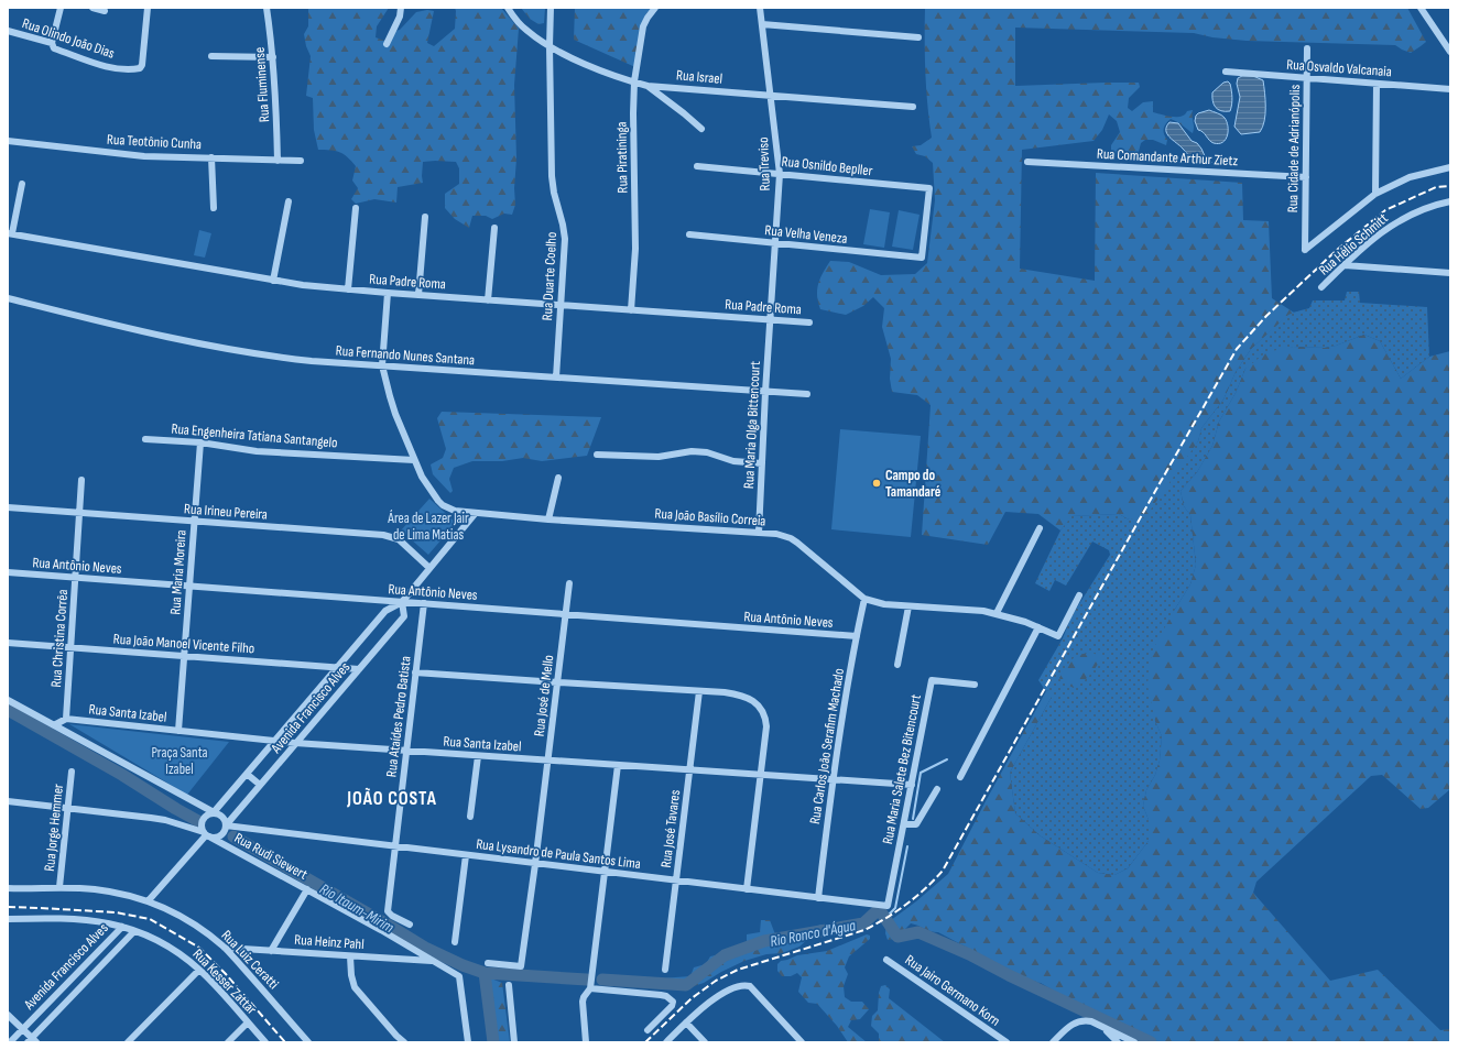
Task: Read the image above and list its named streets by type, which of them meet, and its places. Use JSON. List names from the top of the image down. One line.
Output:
{"streets":{"street":["Rua Olindo João Dias","Rua Osvaldo Valcanaia","Rua Israel","Rua Fluminense","Rua Teotônio Cunha","Rua Cidade de Adrianópolis","Rua Piratininga","Rua Comandante Arthur Zietz","Rua Treviso","Rua Osnildo Bepller","Rua Velha Veneza","Rua Hélio Schmitt","Rua Duarte Coelho","Rua Padre Roma","Rua Fernando Nunes Santana","Rua Maria Olga Bittencourt","Rua Engenheira Tatiana Santangelo","Rua Irineu Pereira","Rua João Basílio Correia","Rua Antônio Neves","Rua Maria Moreira","Rua Christina Corrêa","Rua João Manoel Vicente Filho","Rua José de Mello","Avenida Francisco Alves","Rua Santa Izabel","Rua Ataídes Pedro Batista","Rua Carlos João Serafim Machado","Rua Maria Salete Bez Bitencourt","Rua Jorge Hemmer","Rua José Tavares","Rua Lysandro de Paula Santos Lima","Rua Rudi Siewert","Rua Heinz Pahl","Rua Luiz Ceratti","Rua Kesser Zattar","Rua Jairo Germano Korn"]},"crossings":[["Rua Osvaldo Valcanaia","Rua Cidade de Adrianópolis"],["Rua Israel","Rua Piratininga"],["Rua Israel","Rua Treviso"],["Rua Israel","Rua Duarte Coelho"],["Rua Fluminense","Rua Teotônio Cunha"],["Rua Cidade de Adrianópolis","Rua Comandante Arthur Zietz"],["Rua Piratininga","Rua Padre Roma"],["Rua Treviso","Rua Osnildo Bepller"],["Rua Treviso","Rua Velha Veneza"],["Rua Treviso","Rua Padre Roma"],["Rua Treviso","Rua Maria Olga Bittencourt"],["Rua Osnildo Bepller","Rua Velha Veneza"],["Rua Duarte Coelho","Rua Padre Roma"],["Rua Duarte Coelho","Rua Fernando Nunes Santana"],["Rua Padre Roma","Rua Maria Olga Bittencourt"],["Rua Padre Roma","Rua João Basílio Correia"],["Rua Fernando Nunes Santana","Rua Maria Olga Bittencourt"],["Rua Fernando Nunes Santana","Rua João Basílio Correia"],["Rua Maria Olga Bittencourt","Rua João Basílio Correia"],["Rua Engenheira Tatiana Santangelo","Rua João Basílio Correia"],["Rua Engenheira Tatiana Santangelo","Rua Maria Moreira"],["Rua Irineu Pereira","Rua Maria Moreira"],["Rua Irineu Pereira","Rua Christina Corrêa"],["Rua Irineu Pereira","Avenida Francisco Alves"],["Rua João Basílio Correia","Avenida Francisco Alves"],["Rua João Basílio Correia","Rua Carlos João Serafim Machado"],["Rua Antônio Neves","Rua Maria Moreira"],["Rua Antônio Neves","Rua Christina Corrêa"],["Rua Antônio Neves","Rua José de Mello"],["Rua Antônio Neves","Avenida Francisco Alves"],["Rua Antônio Neves","Rua Ataídes Pedro Batista"],["Rua Antônio Neves","Rua Carlos João Serafim Machado"],["Rua Maria Moreira","Rua João Manoel Vicente Filho"],["Rua Maria Moreira","Rua Santa Izabel"],["Rua Christina Corrêa","Rua João Manoel Vicente Filho"],["Rua Christina Corrêa","Rua Santa Izabel"],["Rua João Manoel Vicente Filho","Avenida Francisco Alves"],["Rua José de Mello","Rua Santa Izabel"],["Rua José de Mello","Rua Lysandro de Paula Santos Lima"],["Avenida Francisco Alves","Rua Santa Izabel"],["Avenida Francisco Alves","Rua Lysandro de Paula Santos Lima"],["Avenida Francisco Alves","Rua Rudi Siewert"],["Avenida Francisco Alves","Rua Kesser Zattar"],["Rua Santa Izabel","Rua Ataídes Pedro Batista"],["Rua Santa Izabel","Rua Carlos João Serafim Machado"],["Rua Santa Izabel","Rua Maria Salete Bez Bitencourt"],["Rua Santa Izabel","Rua José Tavares"],["Rua Ataídes Pedro Batista","Rua Lysandro de Paula Santos Lima"],["Rua Carlos João Serafim Machado","Rua Lysandro de Paula Santos Lima"],["Rua Maria Salete Bez Bitencourt","Rua Lysandro de Paula Santos Lima"],["Rua Jorge Hemmer","Rua Luiz Ceratti"],["Rua José Tavares","Rua Lysandro de Paula Santos Lima"],["Rua Lysandro de Paula Santos Lima","Rua Rudi Siewert"],["Rua Rudi Siewert","Rua Heinz Pahl"],["Rua Heinz Pahl","Rua Luiz Ceratti"]],"districts":["JOÃO COSTA"],"water":["Rio Itaum-Mirim","Rio Ronco d'Água"],"parks":["Área de Lazer Jair de Lima Matias","Praça Santa Izabel"],"places":["Campo do Tamandaré"]}
